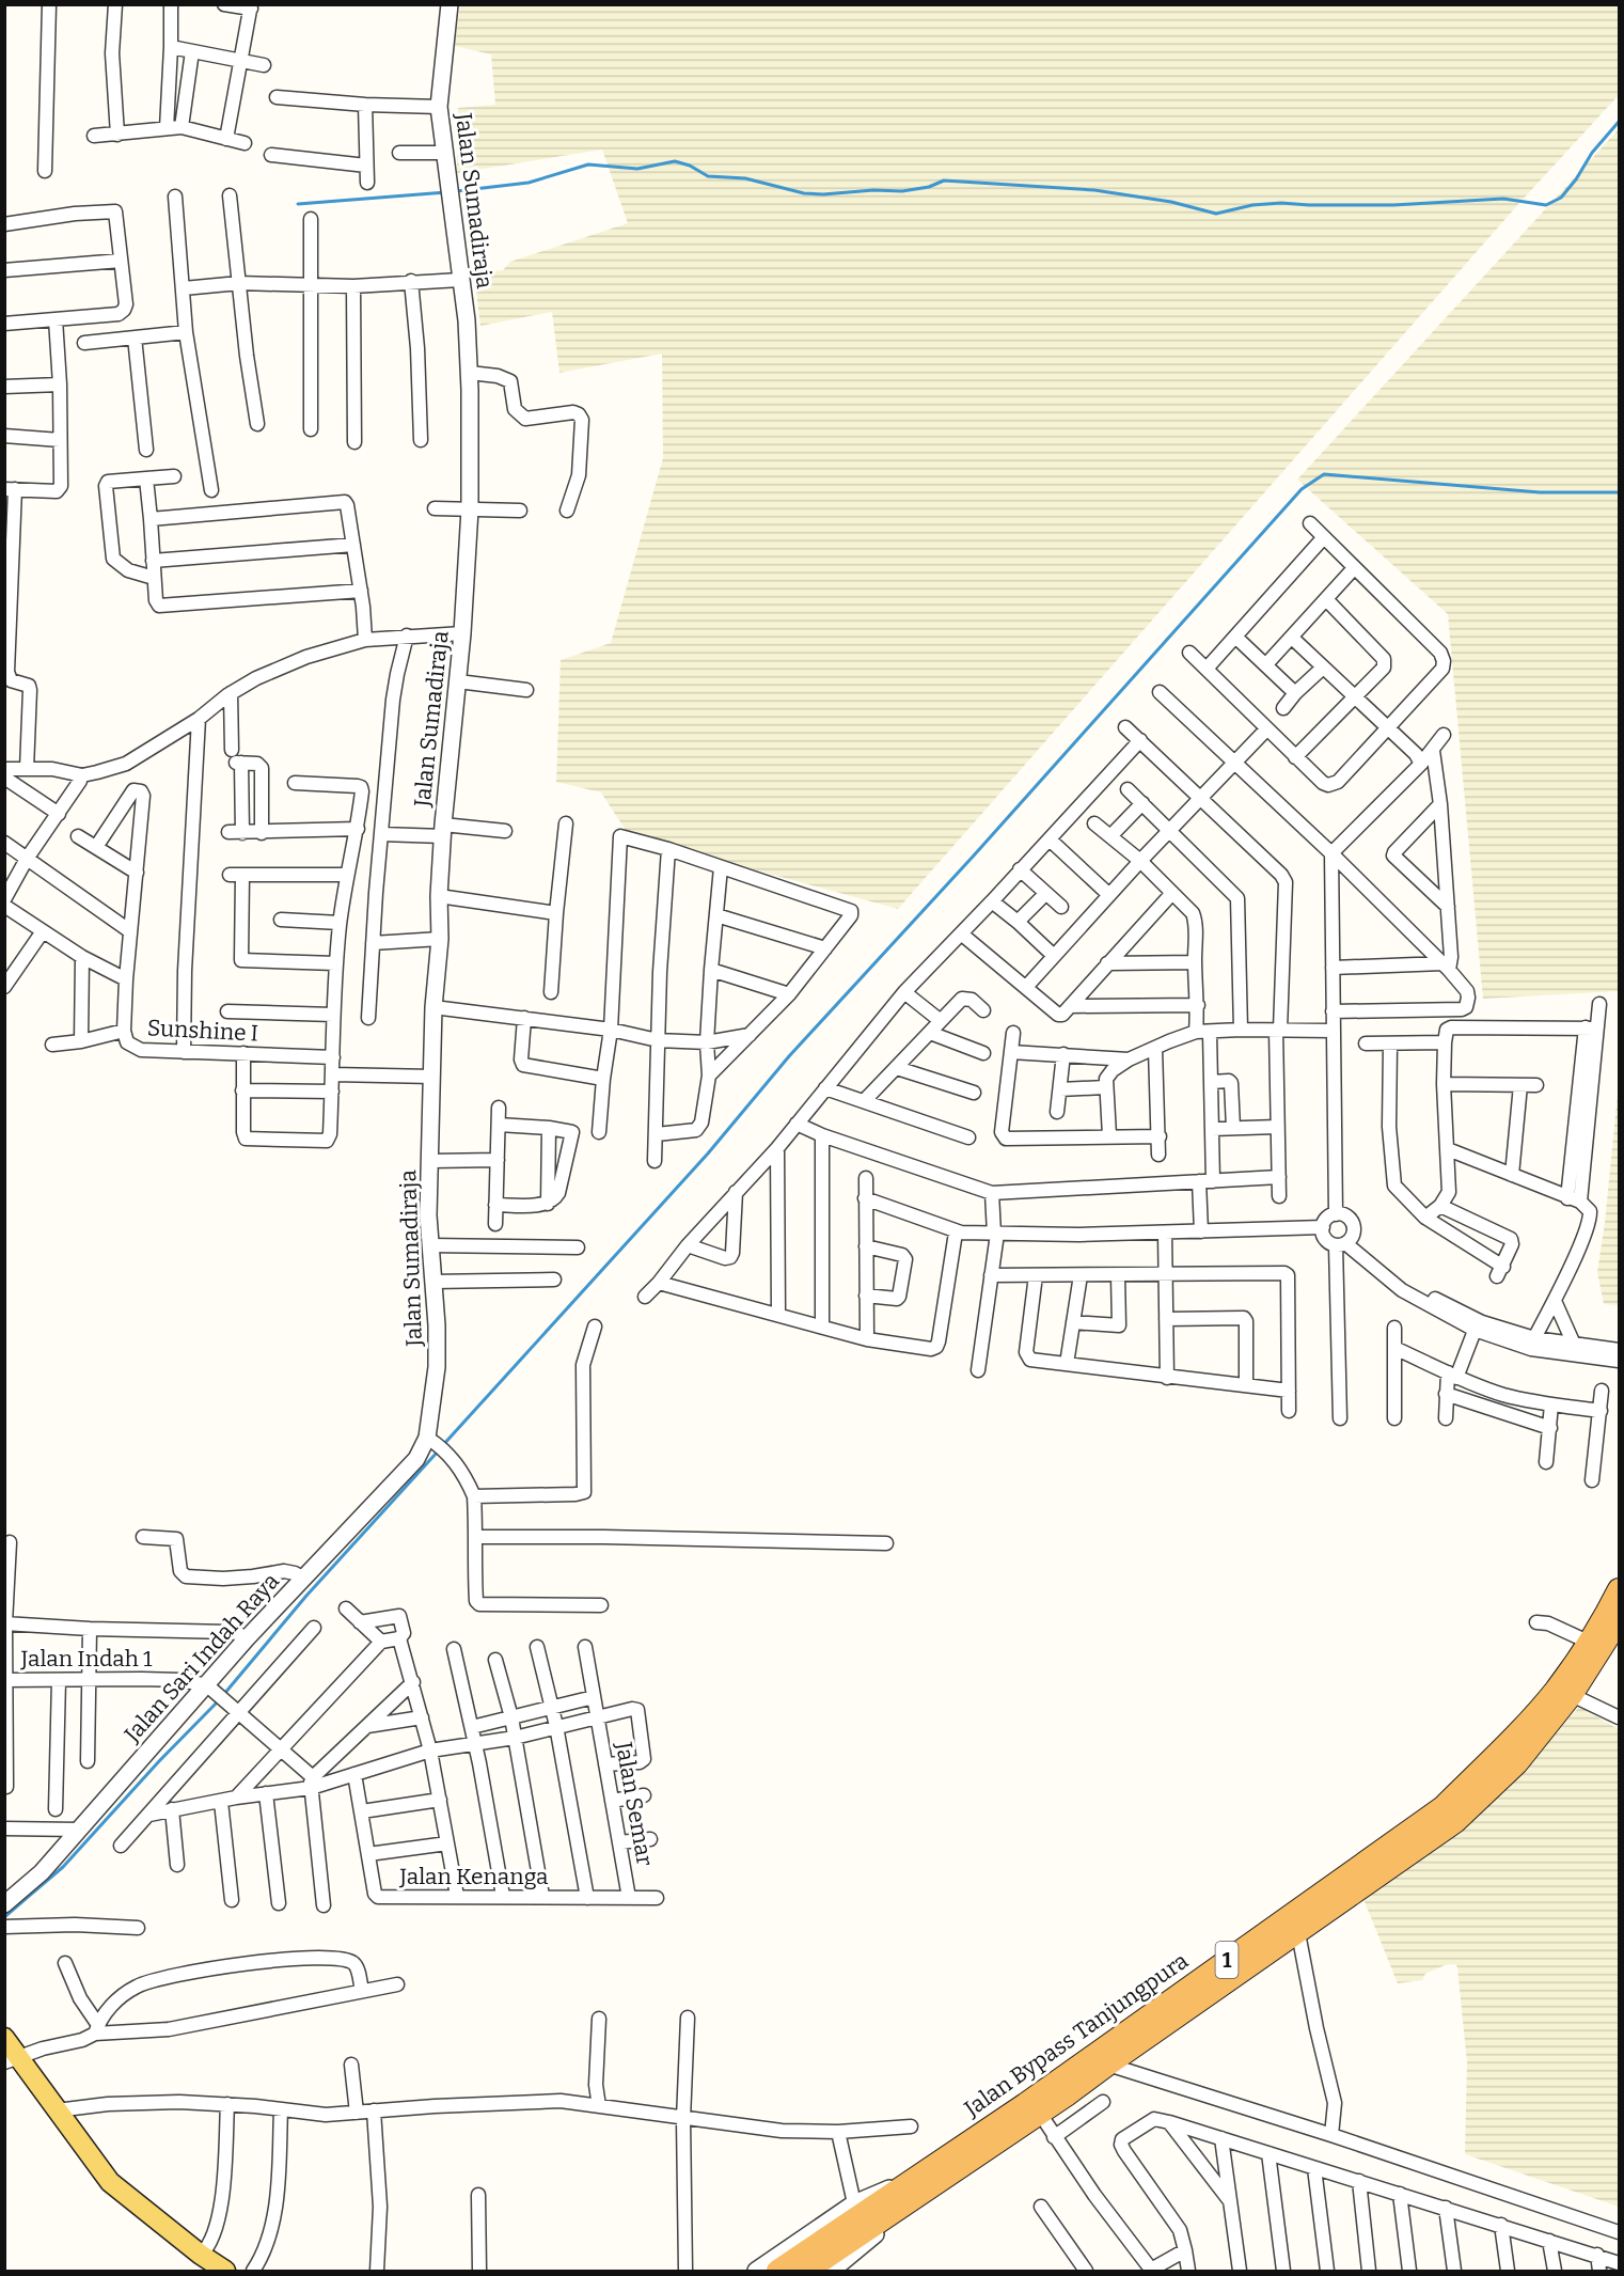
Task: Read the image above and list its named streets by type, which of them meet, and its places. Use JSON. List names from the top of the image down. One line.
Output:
{"streets":{"highway":["1","Jalan Bypass Tanjungpura"],"street":["Jalan Sumadiraja","Sunshine I","Jalan Sari Indah Raya","Jalan Indah 1","Jalan Semar","Jalan Kenanga"]},"crossings":[["Jalan Sumadiraja","Jalan Sari Indah Raya"],["Jalan Sari Indah Raya","Jalan Indah 1"],["Jalan Semar","Jalan Kenanga"]]}
